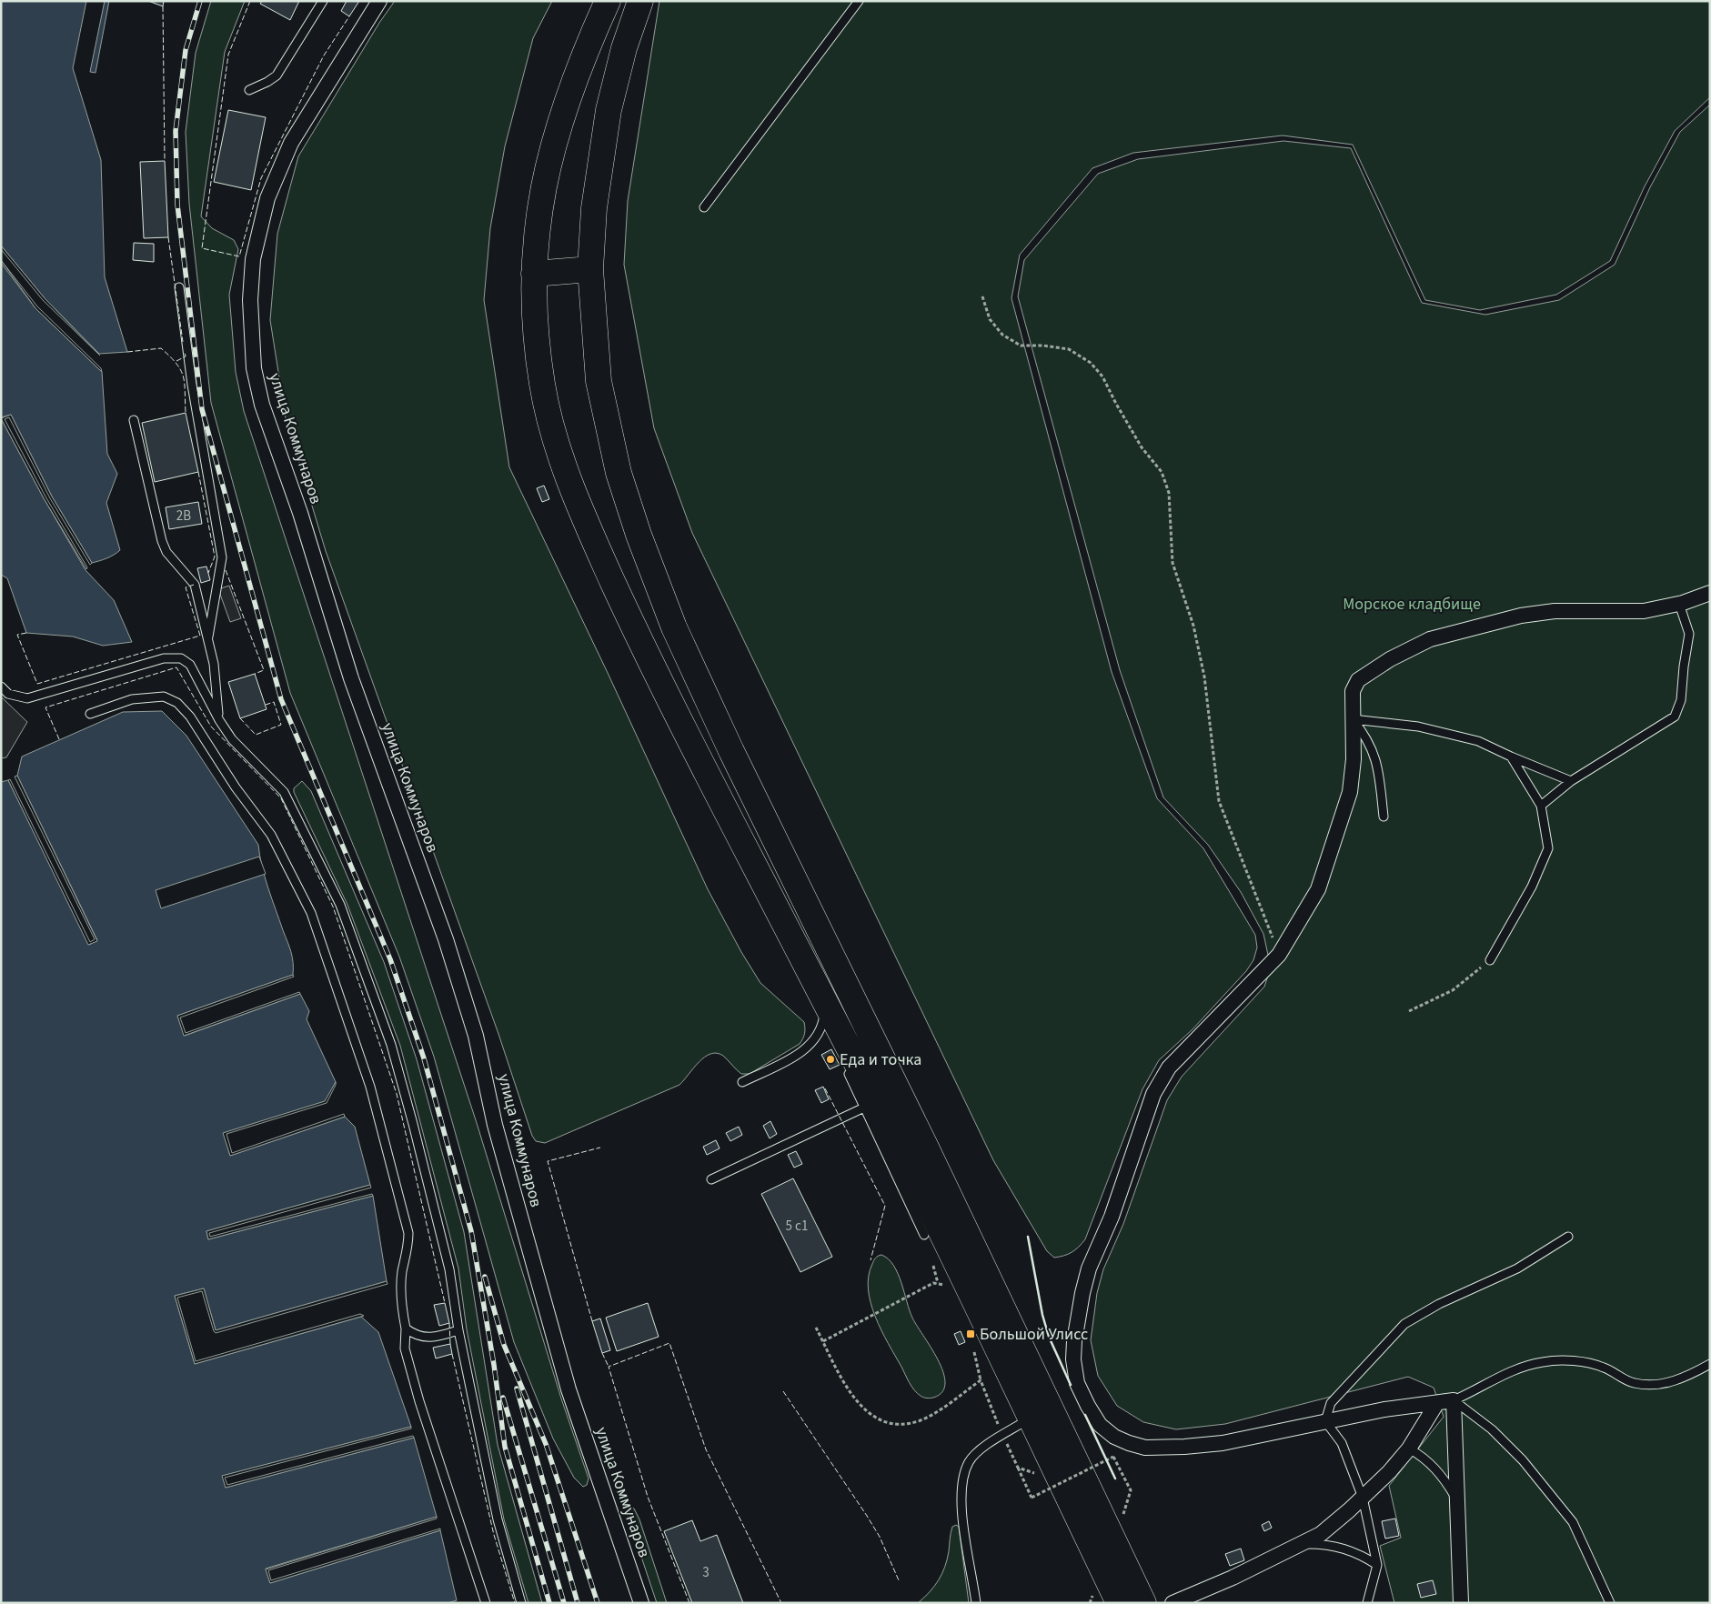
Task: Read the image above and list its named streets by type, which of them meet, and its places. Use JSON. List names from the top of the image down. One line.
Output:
{"streets":{"street":["улица Коммунаров"]},"parks":["Морское кладбище"],"places":{"other":["Еда и точка"],"transit":["Большой Улисс"]},"house_numbers":["2В","5 с1","3"]}
